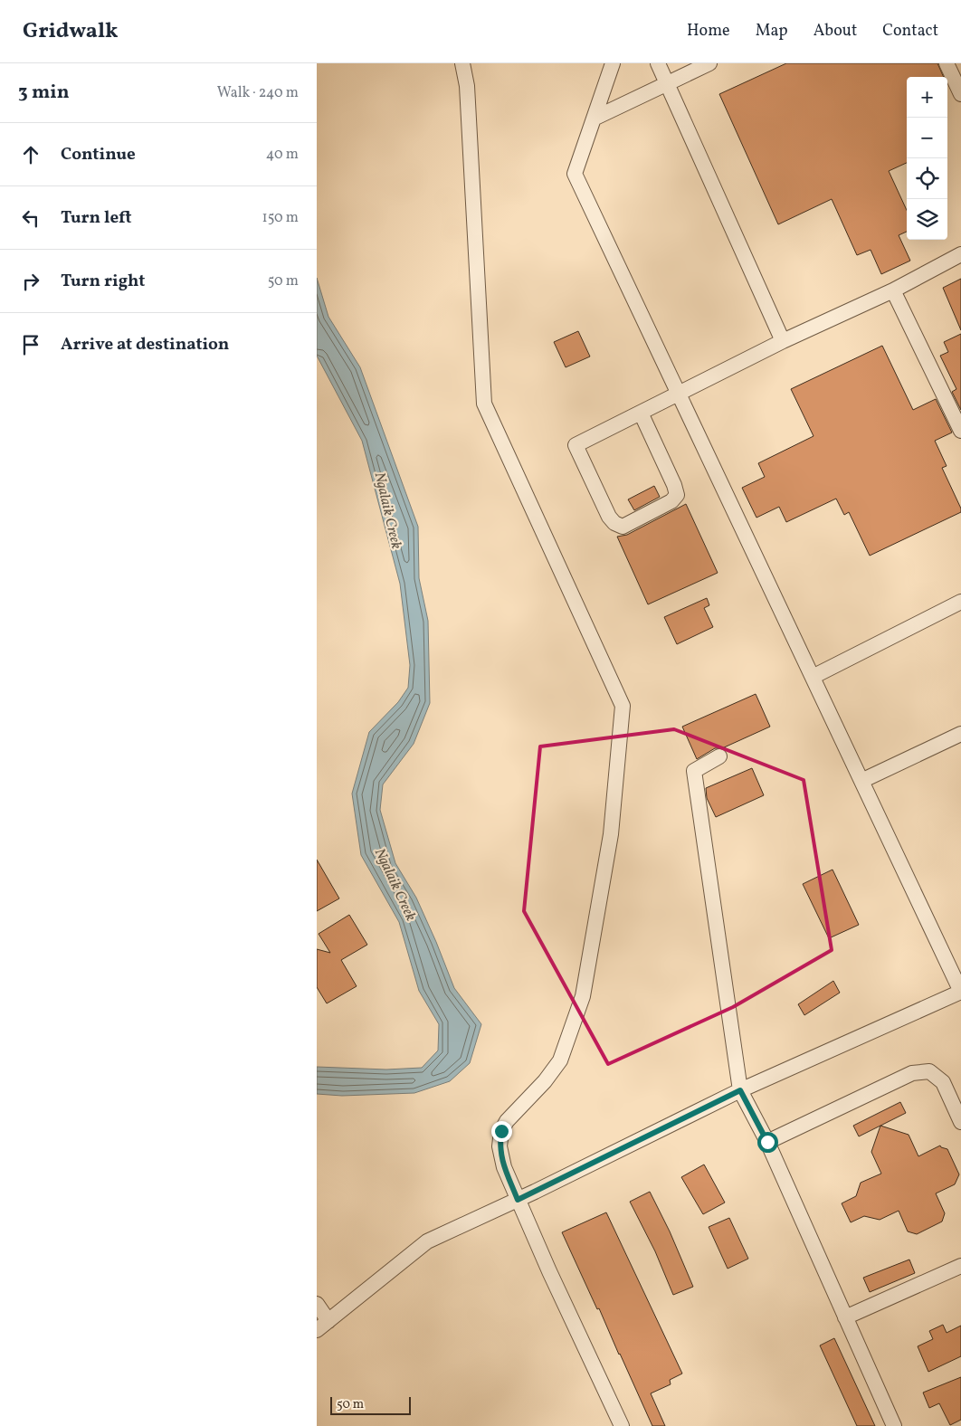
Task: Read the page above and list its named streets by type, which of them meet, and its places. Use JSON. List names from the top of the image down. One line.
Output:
{"water":["Ngalaik Creek"],"scale_bar":"50 m","page":{"header":"Gridwalk","nav":["Home","Map","About","Contact"],"heading":["3 min","Walk · 240 m"],"map_buttons":["+","−"],"list":[["Continue","40 m"],["Turn left","150 m"],["Turn right","50 m"],"Arrive at destination"],"scale":"50 m"}}
